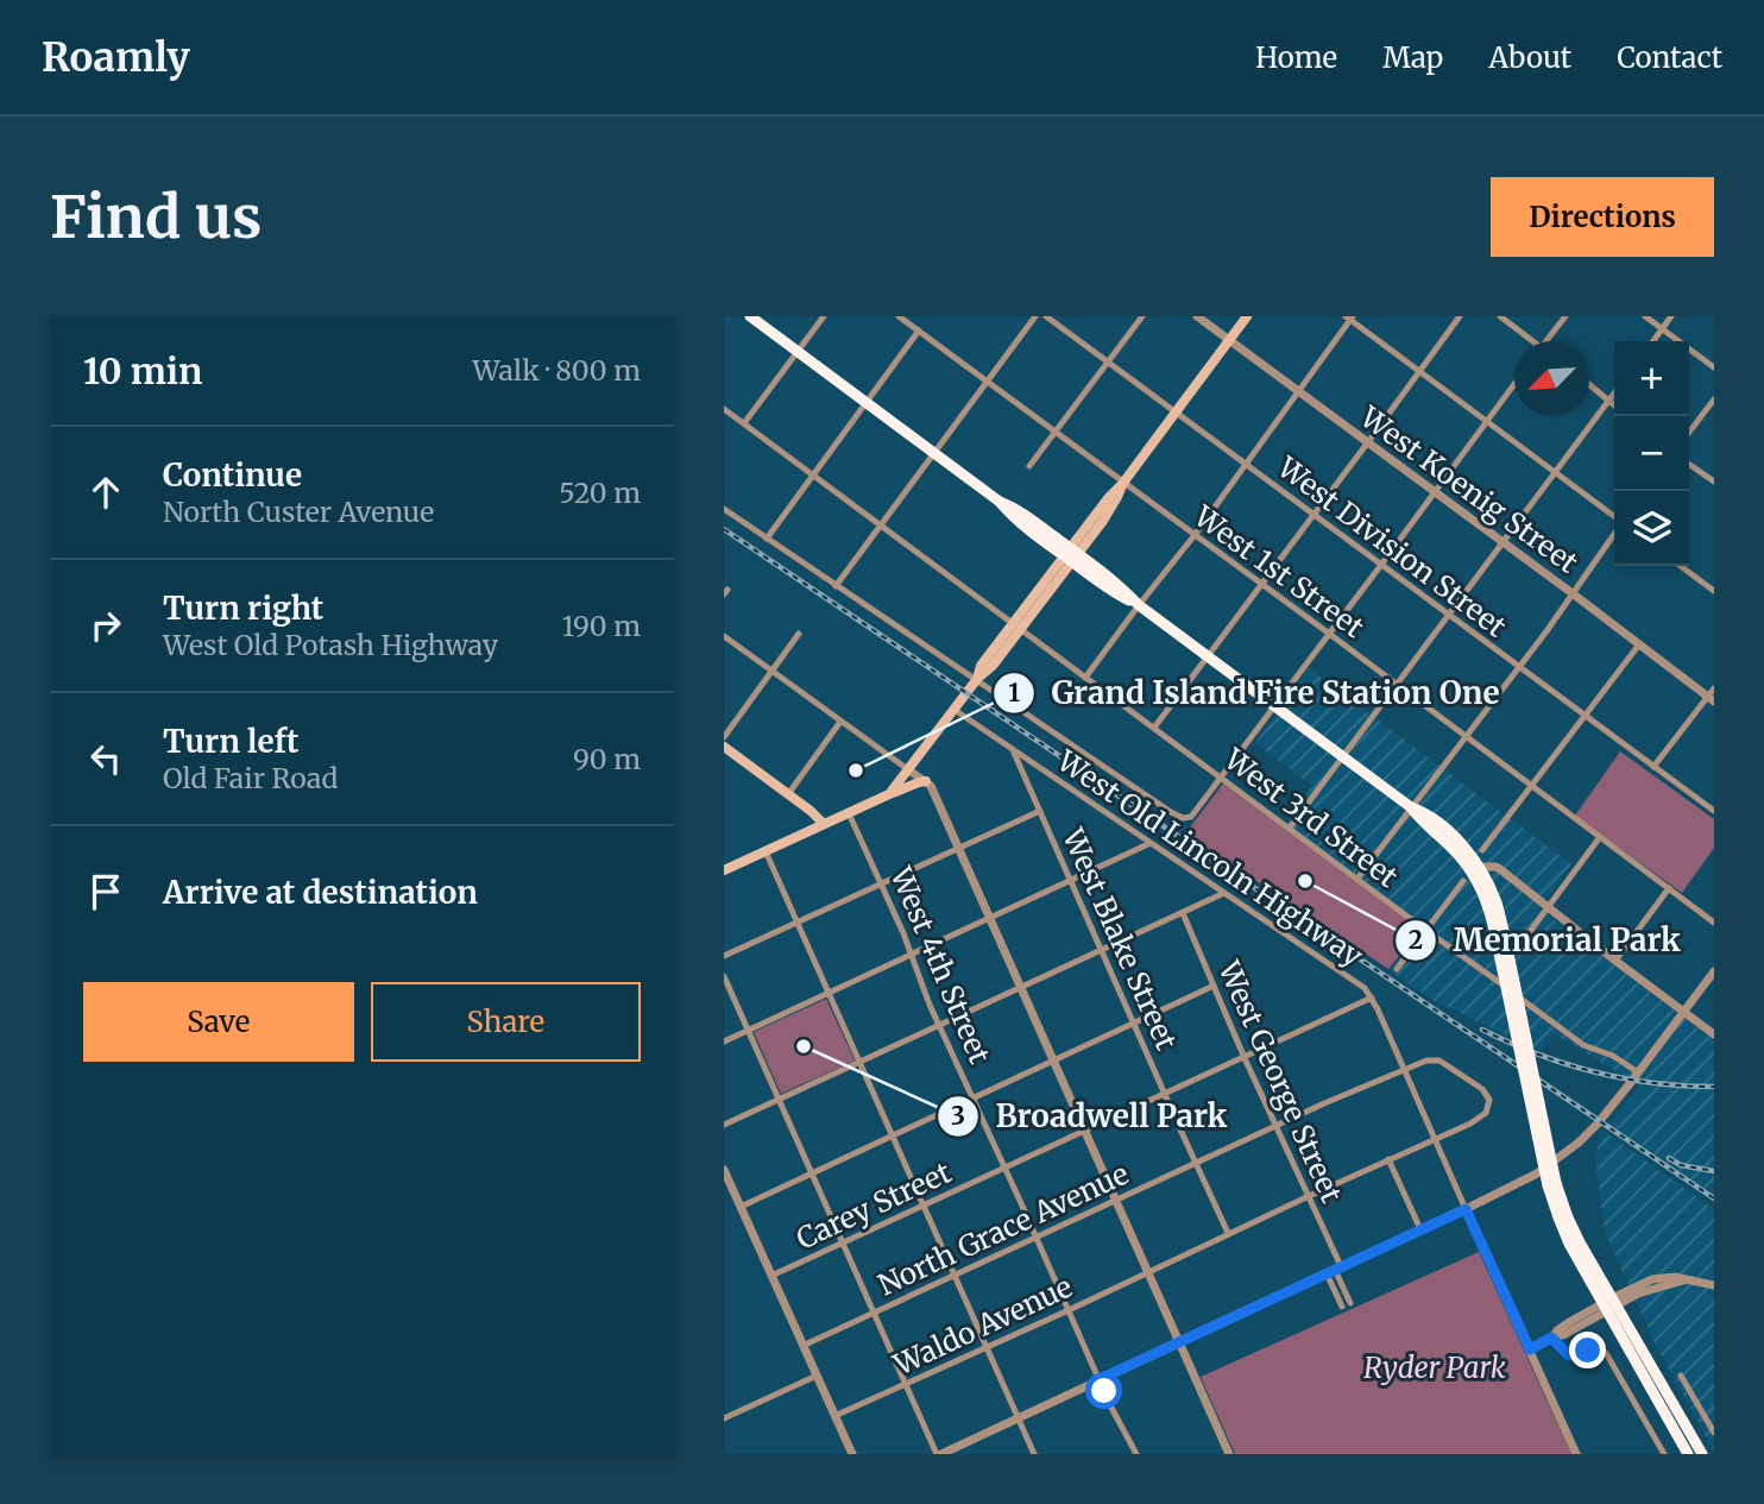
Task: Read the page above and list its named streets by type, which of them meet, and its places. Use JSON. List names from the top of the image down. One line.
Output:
{"streets":{"street":["West Koenig Street","West Division Street","West 1st Street","West 3rd Street","West Old Lincoln Highway","West Blake Street","West 4th Street","West George Street","Carey Street","North Grace Avenue","Waldo Avenue"]},"crossings":[["West Old Lincoln Highway","West Blake Street"],["West Old Lincoln Highway","Carey Street"],["West Old Lincoln Highway","North Grace Avenue"],["West Old Lincoln Highway","Waldo Avenue"],["West Blake Street","Carey Street"],["West Blake Street","North Grace Avenue"],["West Blake Street","Waldo Avenue"],["West 4th Street","Carey Street"],["West 4th Street","North Grace Avenue"],["West 4th Street","Waldo Avenue"],["West George Street","Carey Street"],["West George Street","North Grace Avenue"],["West George Street","Waldo Avenue"],["North Grace Avenue","Waldo Avenue"]],"parks":["Ryder Park"],"places":["Grand Island Fire Station One","Memorial Park","Broadwell Park"],"north":"bottom left","page":{"header":"Roamly","nav":["Home","Map","About","Contact"],"buttons":["Directions",["Save","Share"]],"title":"Find us","heading":["10 min","Walk · 800 m"],"map_buttons":["+","−"],"list":[["Continue","North Custer Avenue","520 m"],["Turn right","West Old Potash Highway","190 m"],["Turn left","Old Fair Road","90 m"],"Arrive at destination"]}}
